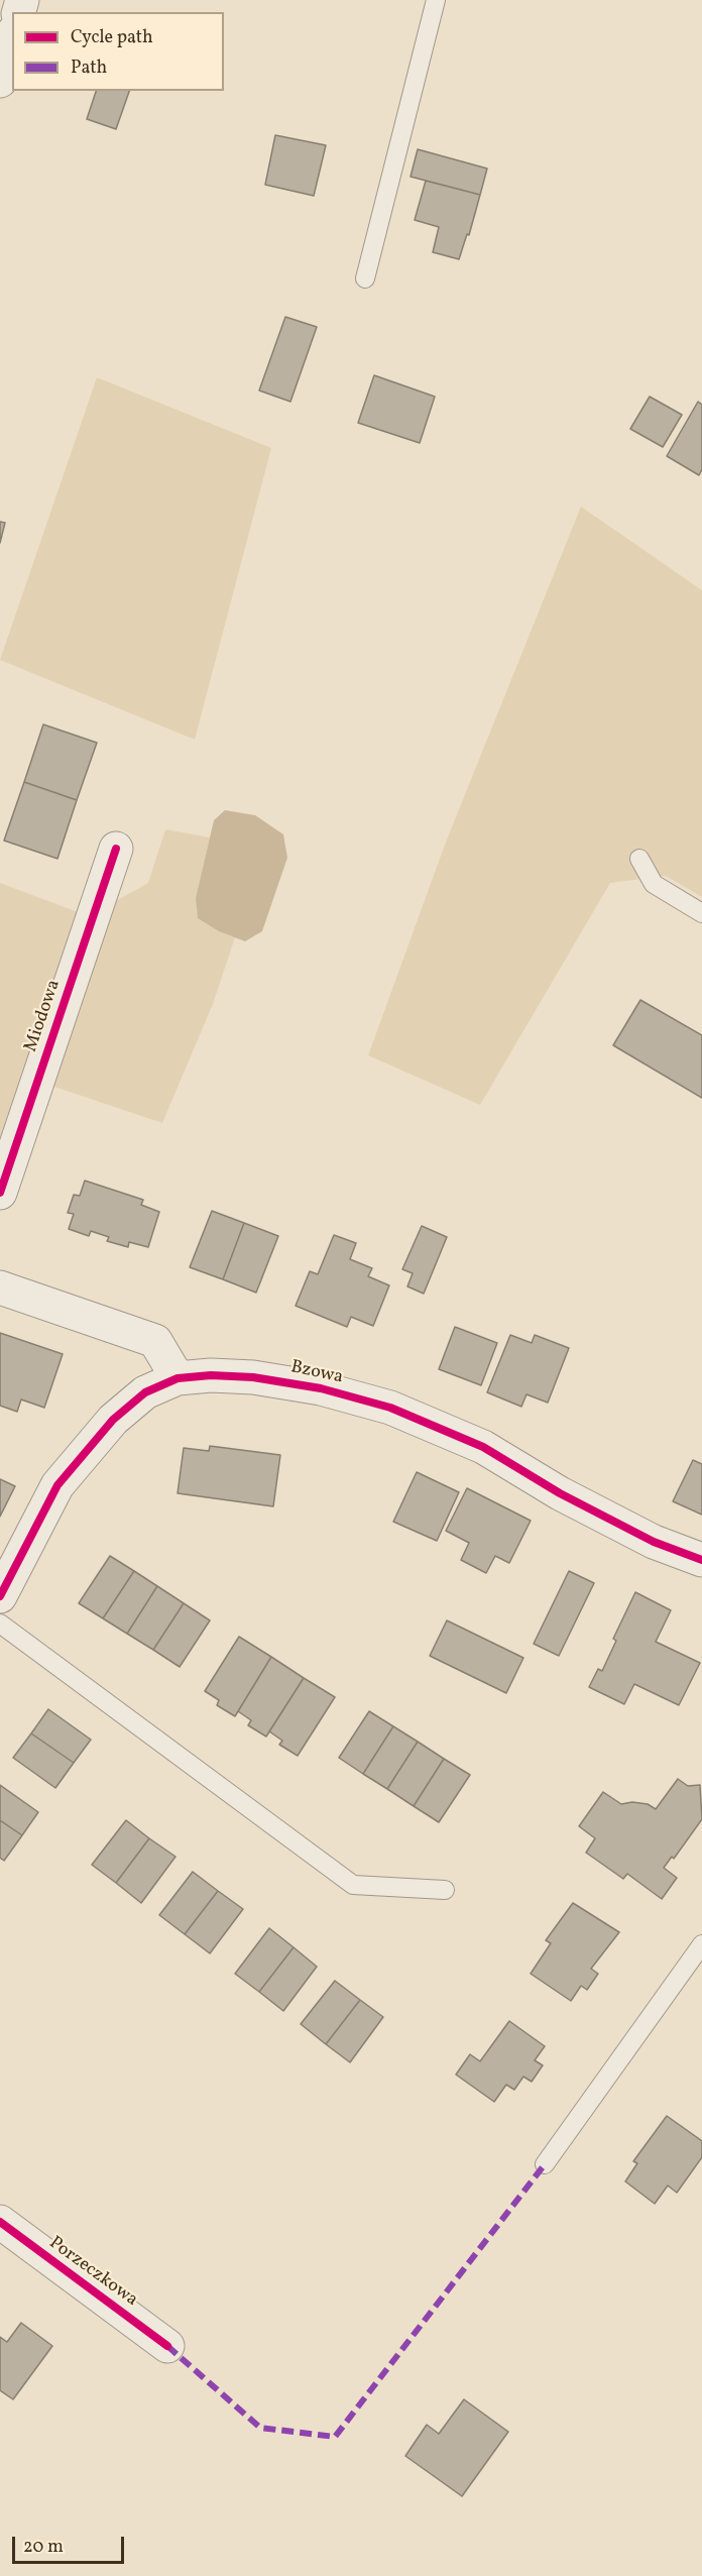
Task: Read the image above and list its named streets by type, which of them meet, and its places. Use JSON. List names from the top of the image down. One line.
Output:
{"streets":{"street":["Miodowa","Bzowa","Porzeczkowa"]},"legend":["Cycle path","Path"],"scale_bar":"20 m"}
